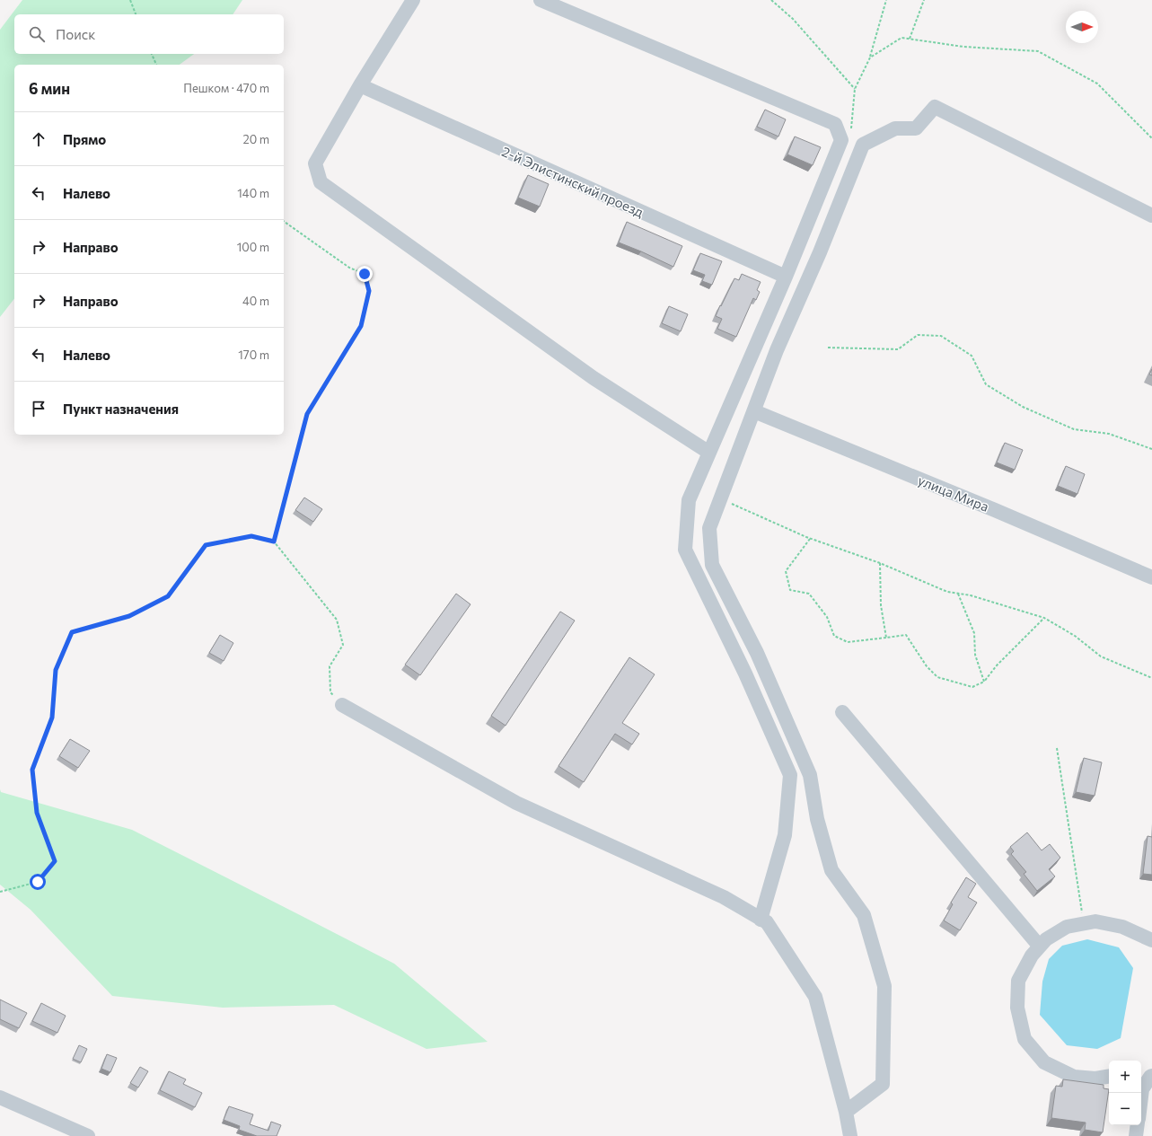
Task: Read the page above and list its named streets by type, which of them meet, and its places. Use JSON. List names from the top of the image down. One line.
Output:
{"streets":{"street":["2-й Элистинский проезд","улица Мира"]},"north":"right","page":{"search":"Поиск","heading":["6 мин","Пешком · 470 m"],"list":[["Прямо","20 m"],["Налево","140 m"],["Направо","100 m"],["Направо","40 m"],["Налево","170 m"],"Пункт назначения"],"map_buttons":["+","−"]}}
